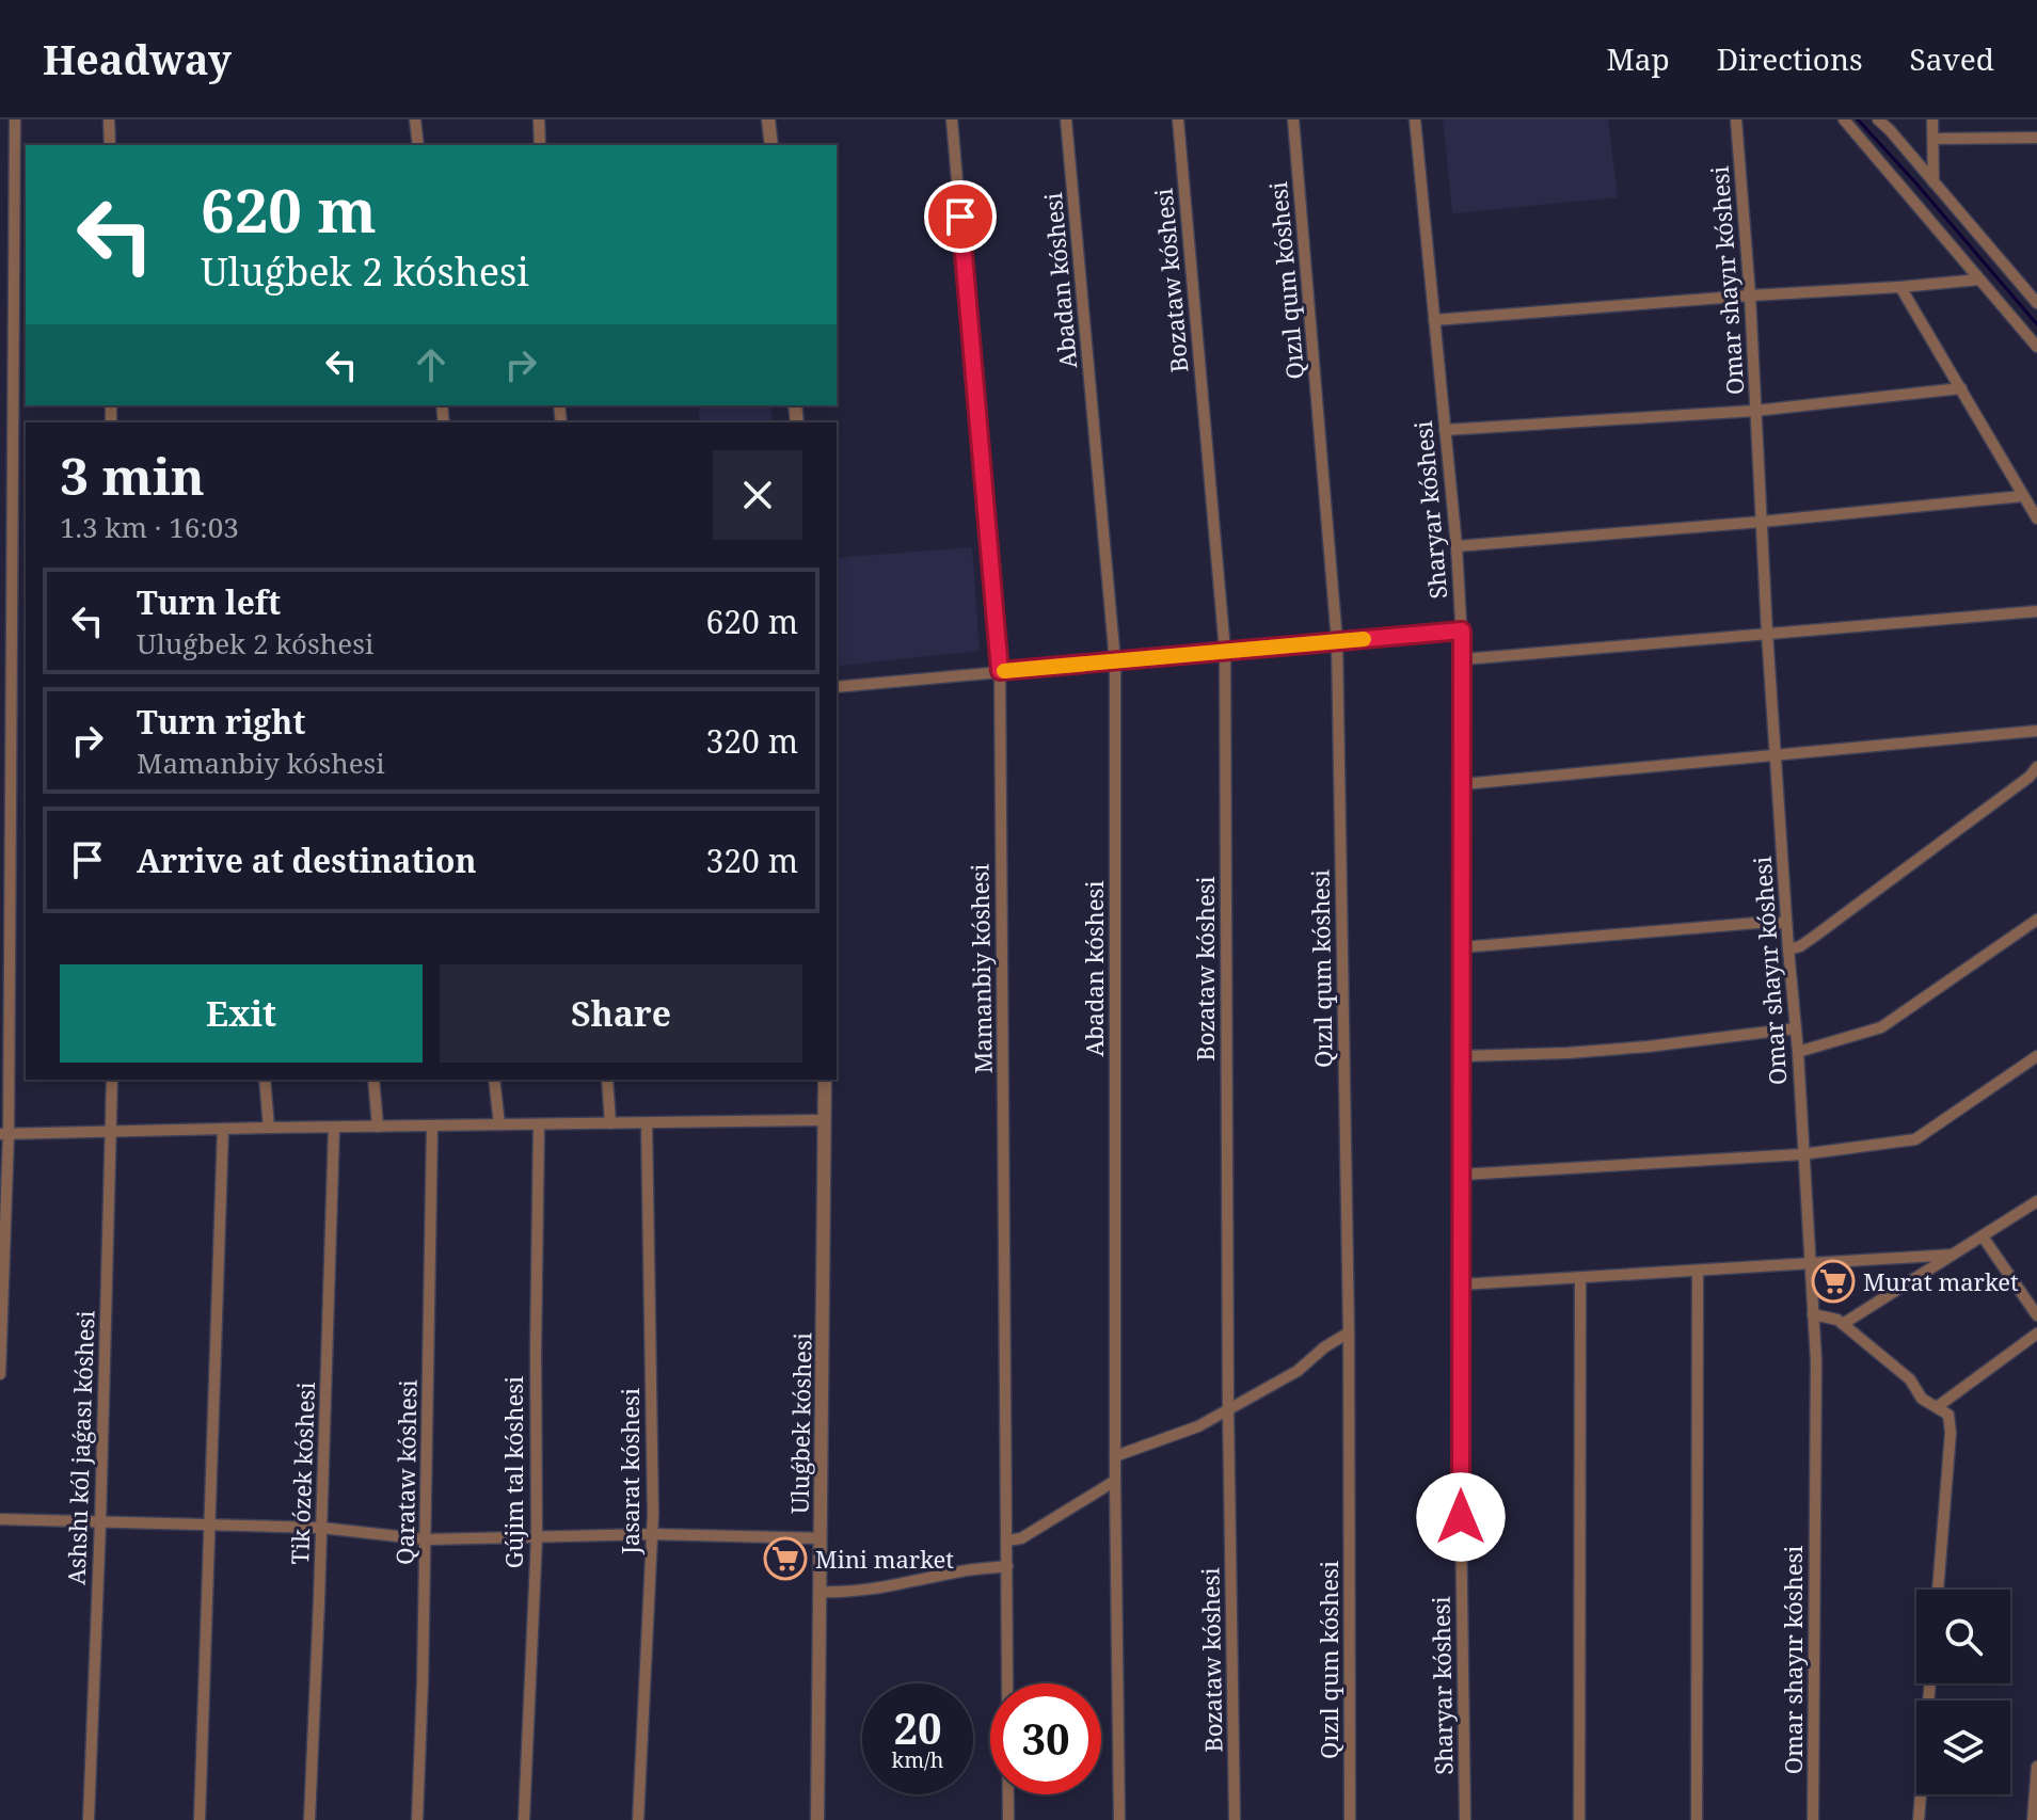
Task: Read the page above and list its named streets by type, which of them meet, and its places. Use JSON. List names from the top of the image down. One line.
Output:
{"streets":{"street":["Abadan kóshesi","Bozataw kóshesi","Qızıl qum kóshesi","Omar shayır kóshesi","Sharyar kóshesi","Mamanbiy kóshesi","Uluǵbek kóshesi","Ashshı kól jaǵası kóshesi","Jasarat kóshesi","Qarataw kóshesi","Gújim tal kóshesi","Tik ózek kóshesi"]},"places":{"supermarket":["Murat market","Mini market"]},"page":{"header":"Headway","nav":["Map","Directions","Saved"],"turn":["620 m","Uluǵbek 2 kóshesi"],"heading":["3 min","1.3 km · 16:03"],"list":[{"name":"Turn left","note":"Uluǵbek 2 kóshesi","value":"620 m"},{"name":"Turn right","note":"Mamanbiy kóshesi","value":"320 m"},{"name":"Arrive at destination","value":"320 m"}],"buttons":["Exit","Share"],"speed":"20 km/h","limit":"30"}}
